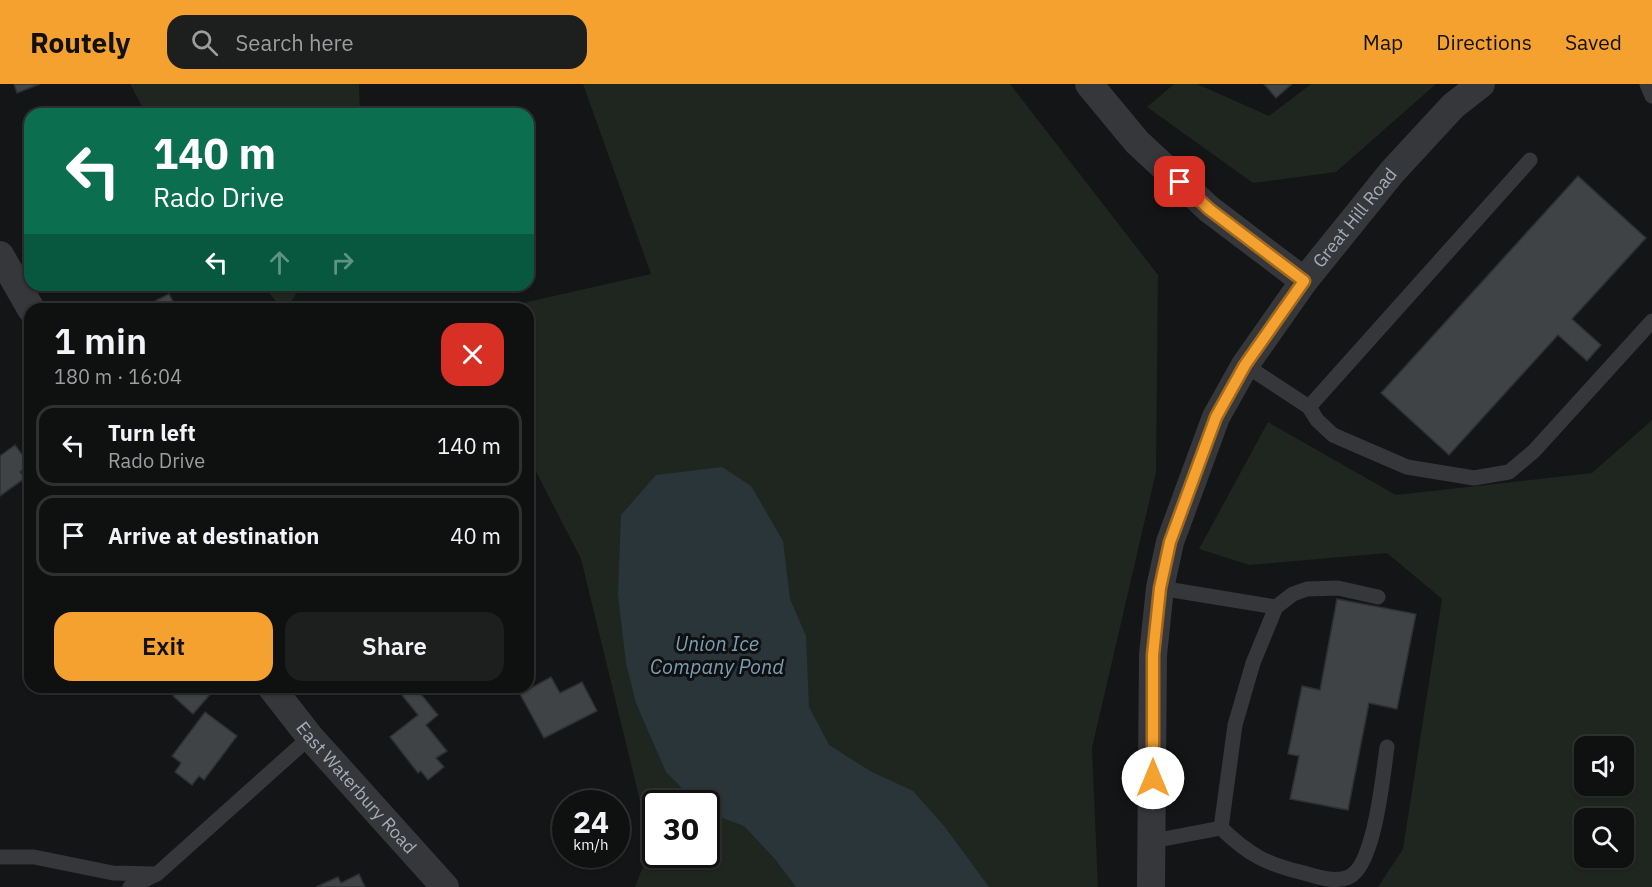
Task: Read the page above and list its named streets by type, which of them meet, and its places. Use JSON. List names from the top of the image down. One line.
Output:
{"streets":{"street":["Great Hill Road","East Waterbury Road"]},"water":["Union Ice Company Pond"],"page":{"header":"Routely","search":"Search here","nav":["Map","Directions","Saved"],"turn":["140 m","Rado Drive"],"heading":["1 min","180 m · 16:04"],"list":[{"name":"Turn left","note":"Rado Drive","value":"140 m"},{"name":"Arrive at destination","value":"40 m"}],"buttons":["Exit","Share"],"speed":"24 km/h","limit":"30"}}
